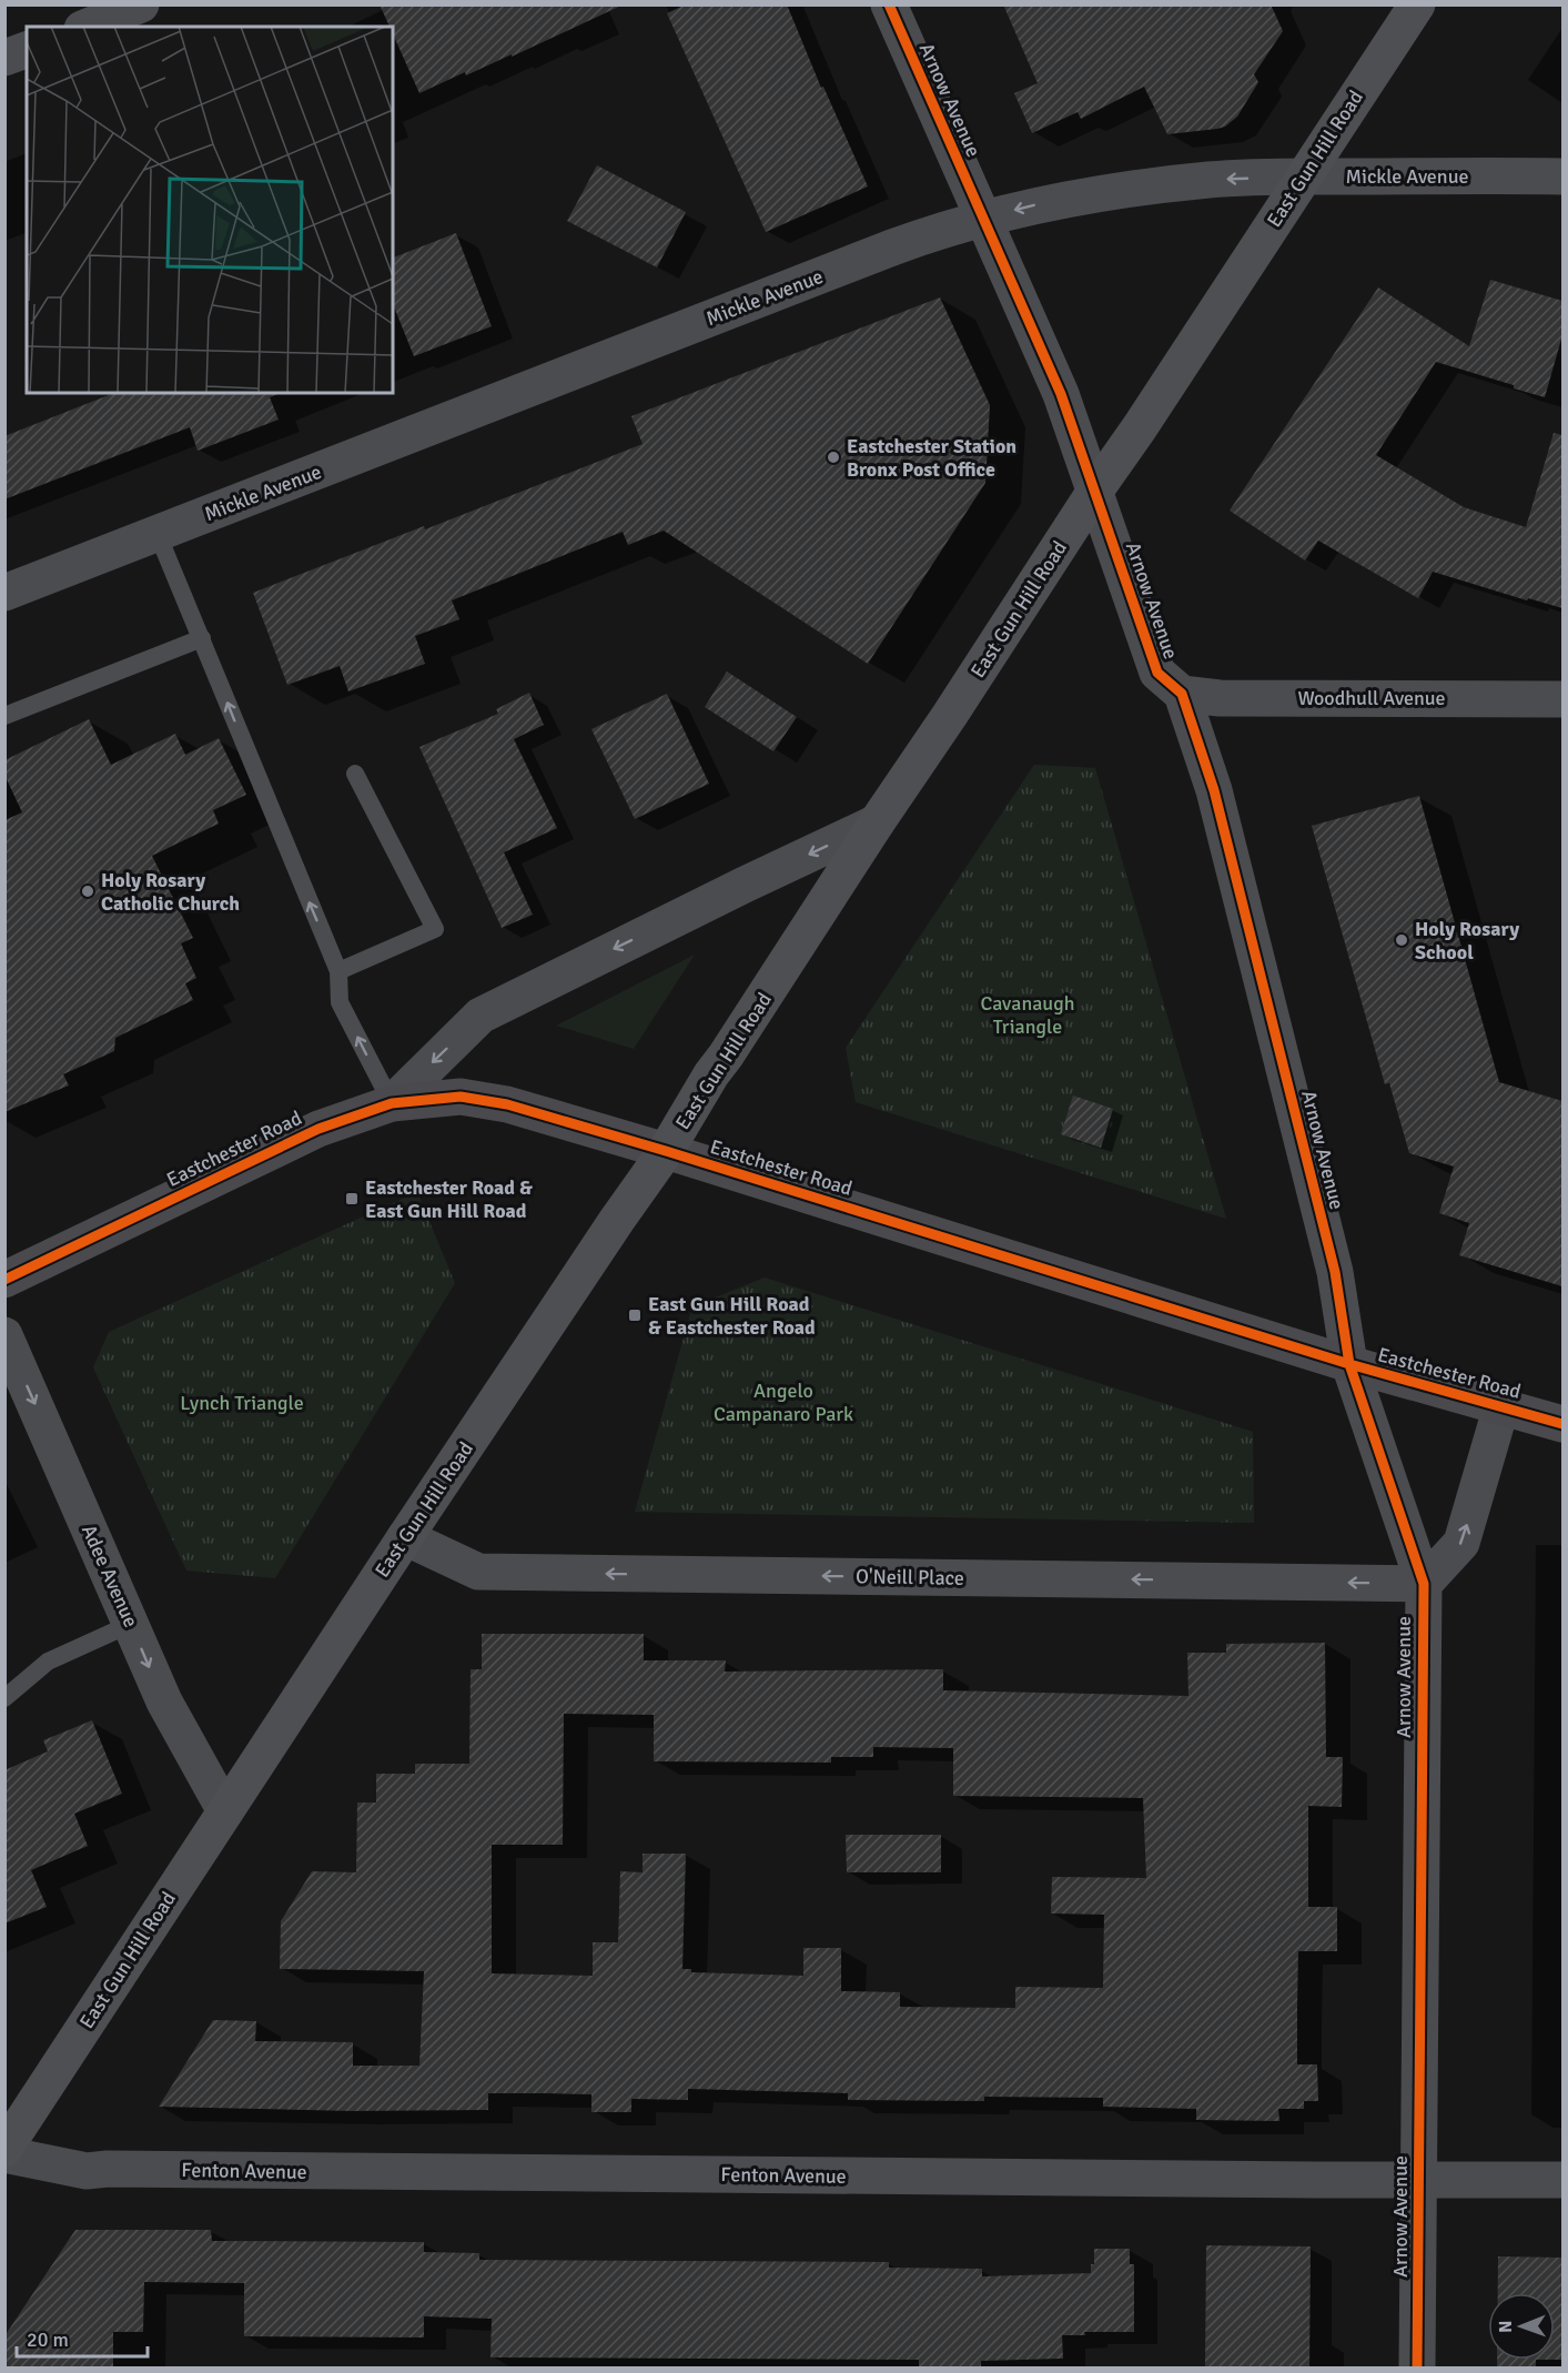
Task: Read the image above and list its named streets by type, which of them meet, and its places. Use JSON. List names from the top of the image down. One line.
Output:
{"streets":{"main road":["East Gun Hill Road","Eastchester Road"],"street":["Arnow Avenue","Mickle Avenue","Woodhull Avenue","Adee Avenue","O'Neill Place","Fenton Avenue"]},"crossings":[["Arnow Avenue","East Gun Hill Road"],["Arnow Avenue","Mickle Avenue"],["Arnow Avenue","Woodhull Avenue"],["Arnow Avenue","Eastchester Road"],["Arnow Avenue","O'Neill Place"],["Arnow Avenue","Fenton Avenue"],["East Gun Hill Road","Mickle Avenue"],["East Gun Hill Road","Eastchester Road"],["East Gun Hill Road","Adee Avenue"],["East Gun Hill Road","O'Neill Place"]],"one_way":["Adee Avenue","O'Neill Place"],"parks":["Cavanaugh Triangle","Angelo Campanaro Park","Lynch Triangle"],"places":{"other":["Eastchester Station Bronx Post Office","Holy Rosary Catholic Church","Holy Rosary School"],"transit":["Eastchester Road & East Gun Hill Road","East Gun Hill Road & Eastchester Road"]},"scale_bar":"20 m","north":"left"}
